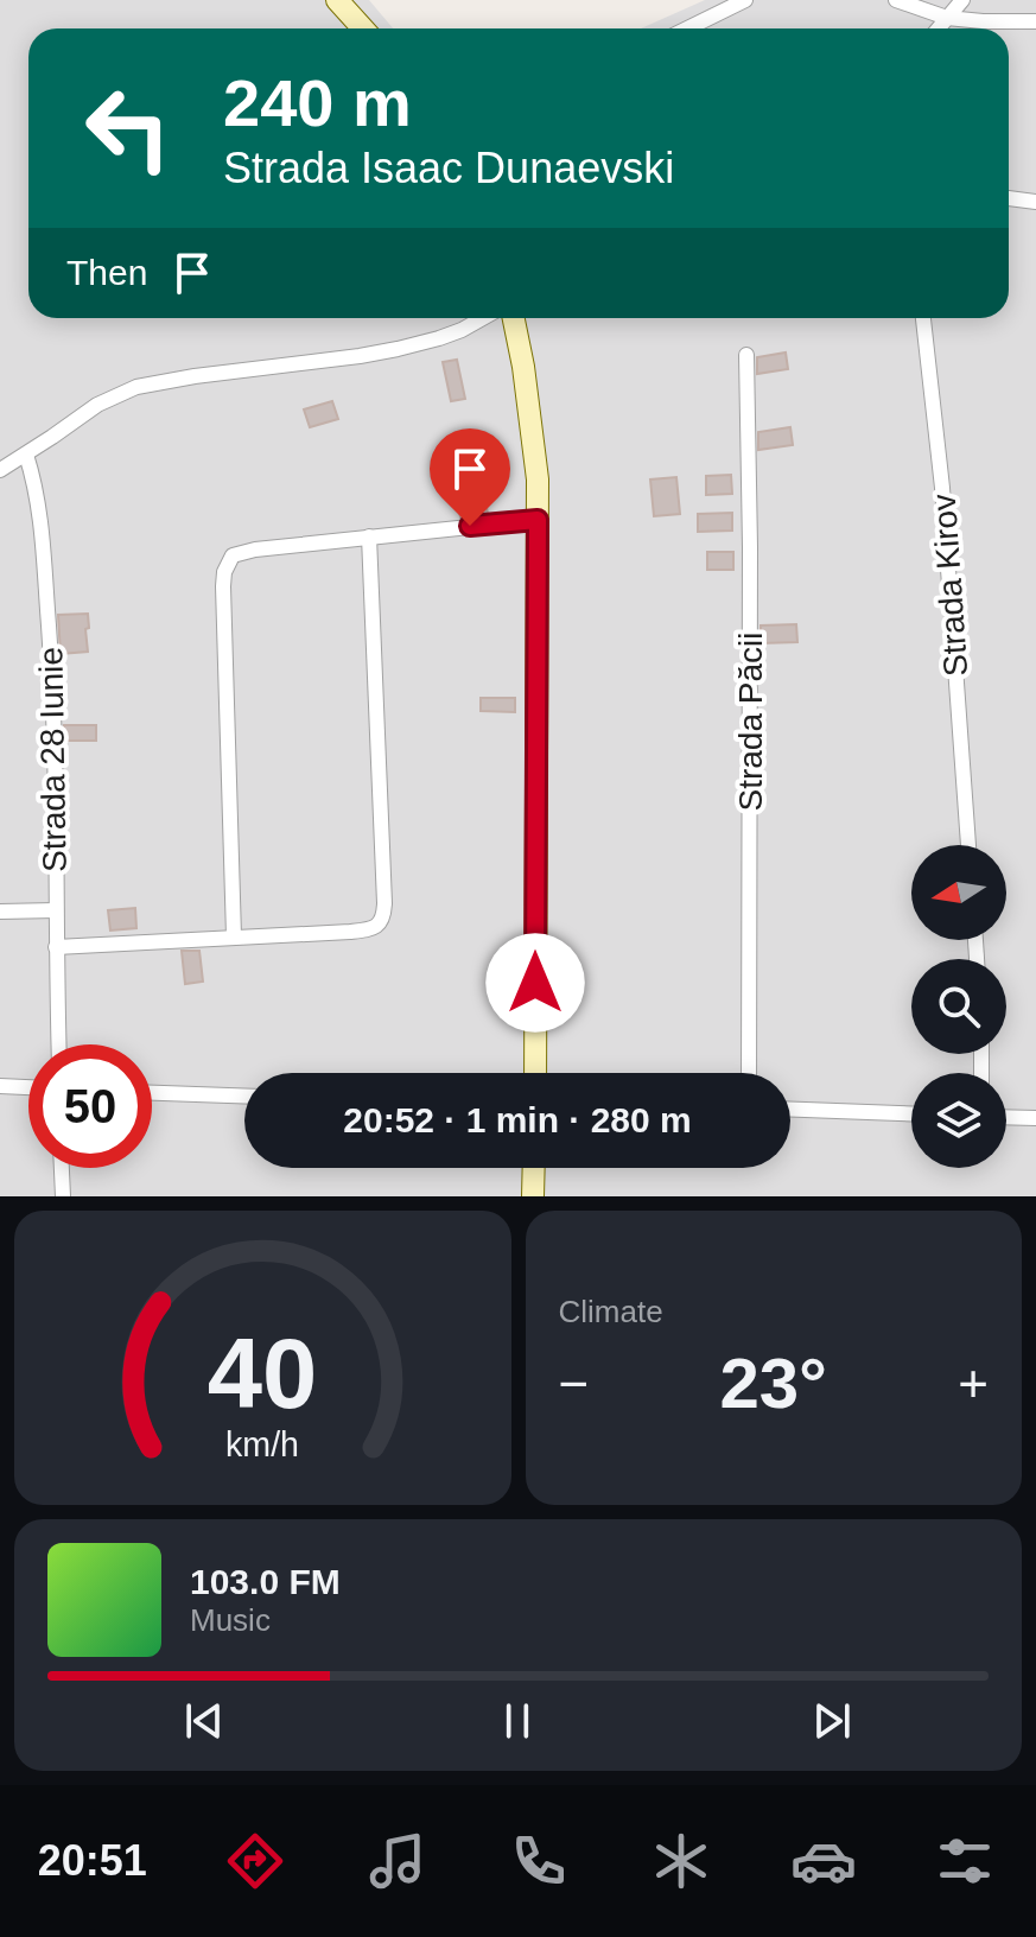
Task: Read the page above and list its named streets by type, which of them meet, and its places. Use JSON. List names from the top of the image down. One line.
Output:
{"streets":{"street":["Strada Kirov","Strada Păcii","Strada 28 Iunie"]},"north":"left","page":{"turn":["240 m","Strada Isaac Dunaevski"],"then":"Then","limit":"50","trip":"20:52 · 1 min · 280 m","tile":"Climate","heat":["−","23°","+"],"song":["103.0 FM","Music"],"tabs":"20:51","gauge":["40","km/h"]}}
